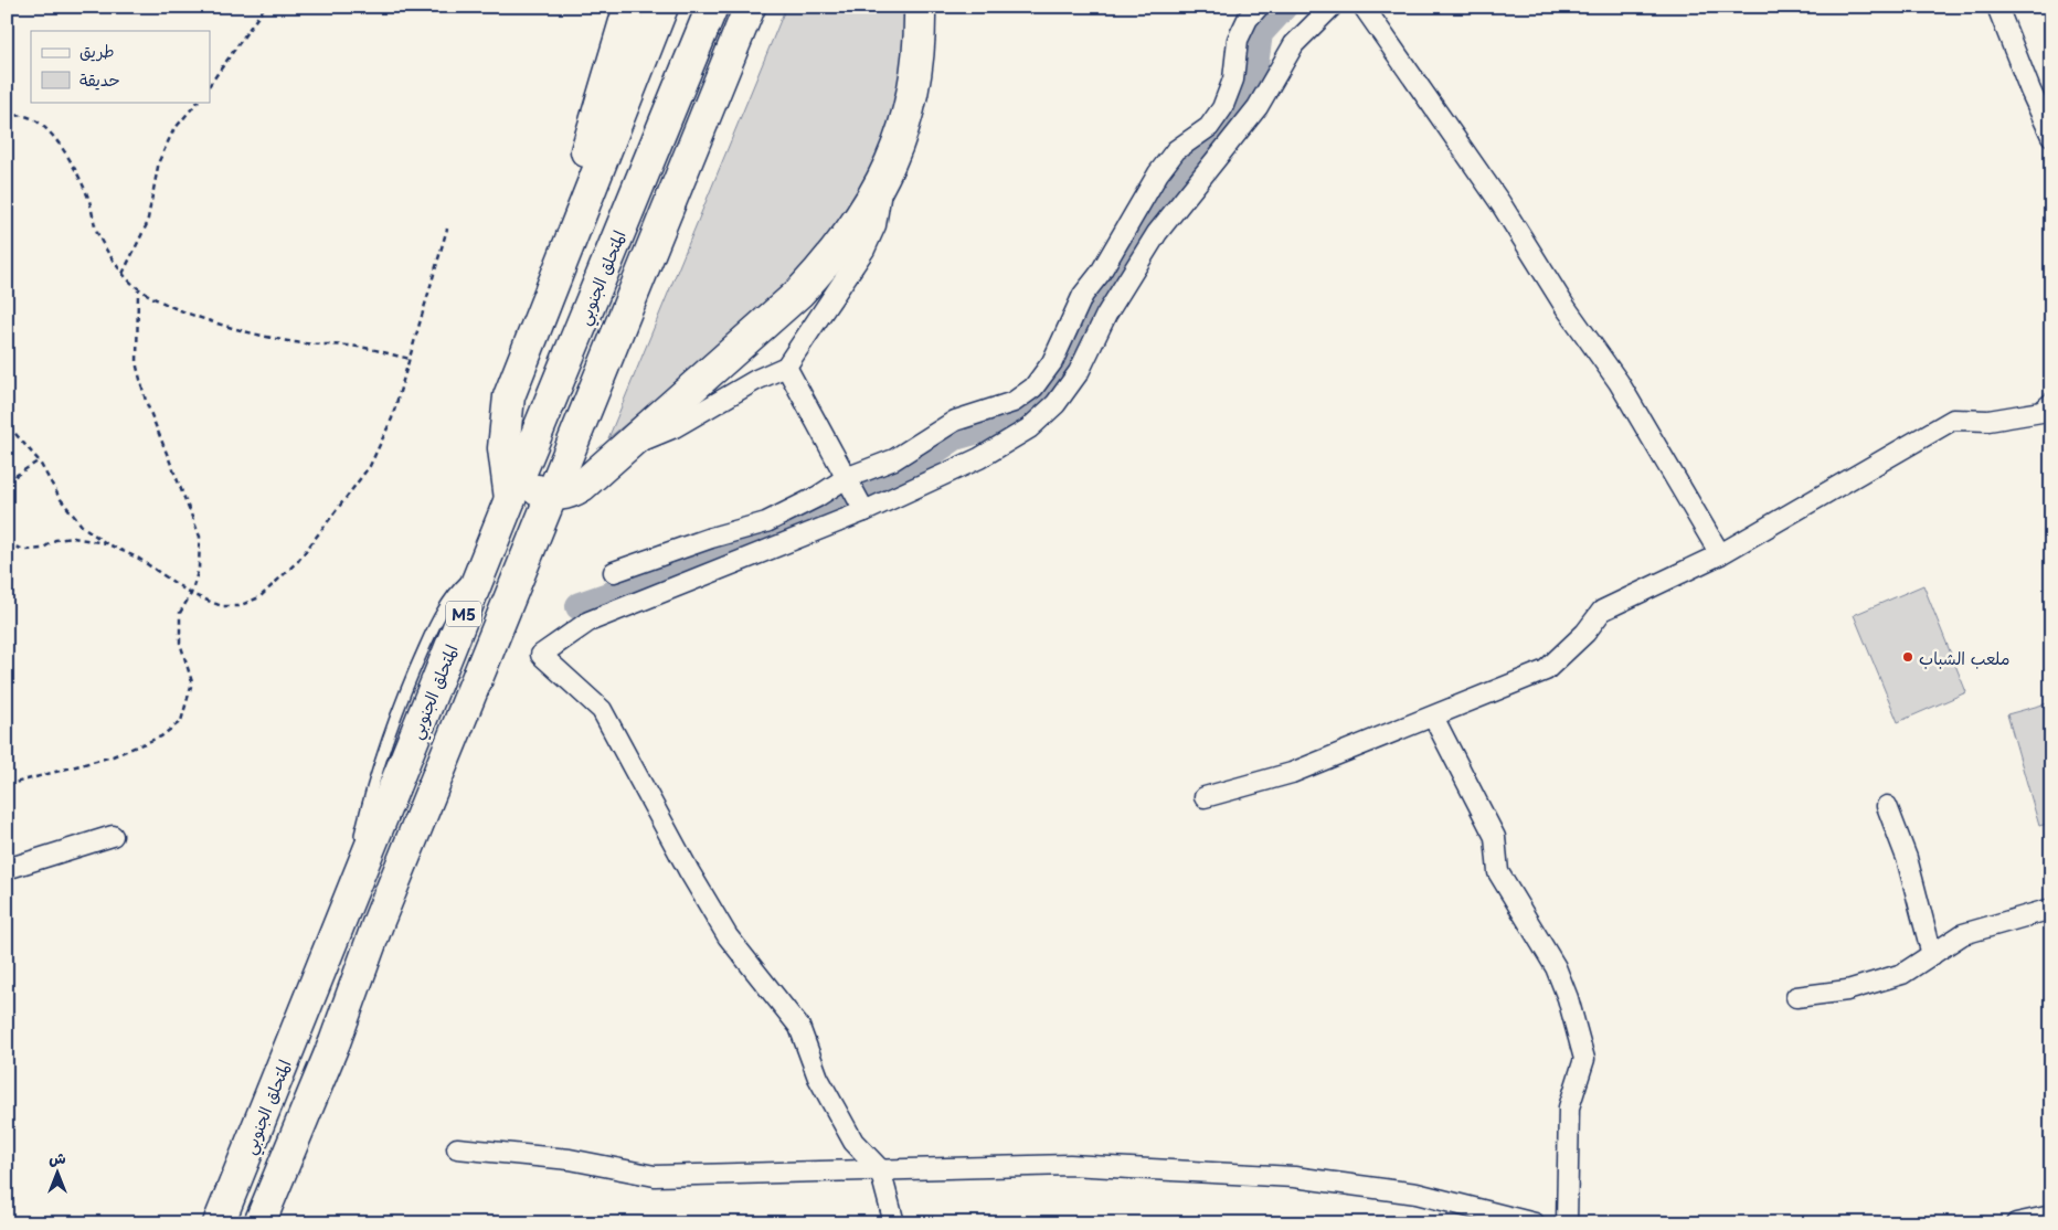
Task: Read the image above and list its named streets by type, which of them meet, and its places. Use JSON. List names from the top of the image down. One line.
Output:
{"streets":{"highway":["المتحلق الجنوبي","M5"]},"places":["ملعب الشباب"],"legend":["طريق","حديقة"],"north":"top"}
